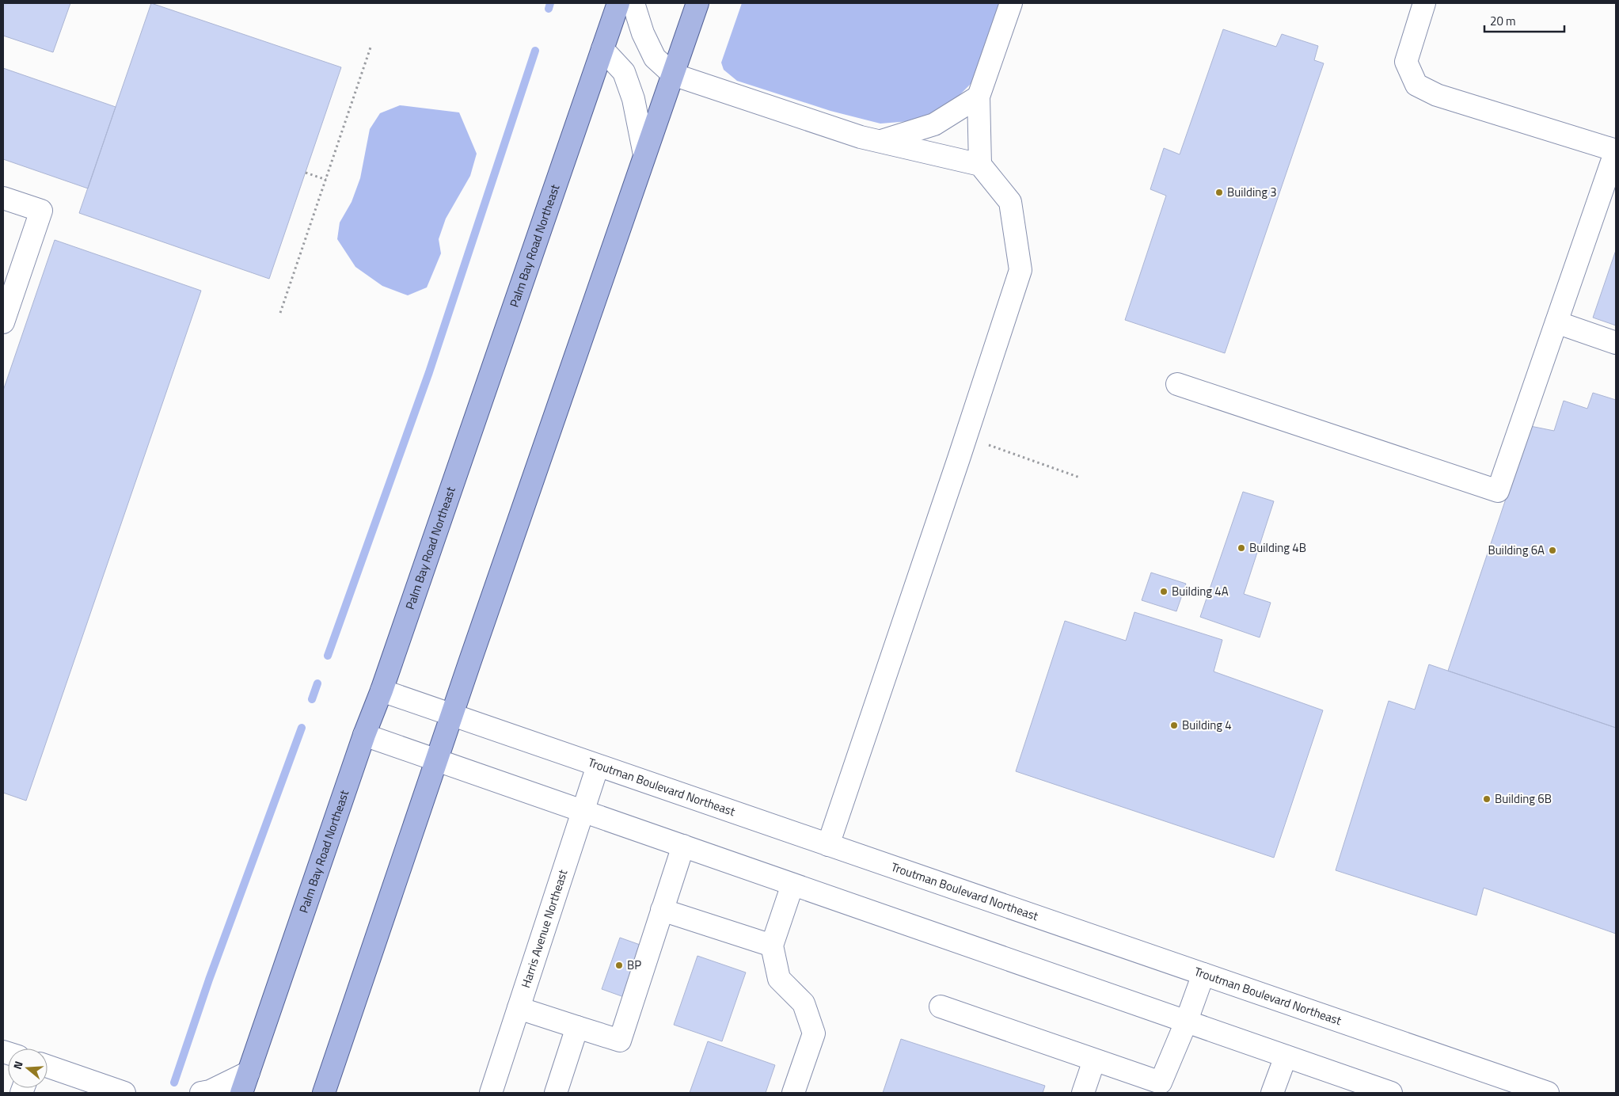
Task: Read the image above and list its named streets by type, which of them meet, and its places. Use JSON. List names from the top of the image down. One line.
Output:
{"streets":{"main road":["Palm Bay Road Northeast"],"street":["Troutman Boulevard Northeast","Harris Avenue Northeast"]},"crossings":[["Palm Bay Road Northeast","Troutman Boulevard Northeast"],["Troutman Boulevard Northeast","Harris Avenue Northeast"]],"places":["Building 3","Building 4B","Building 6A","Building 4A","Building 4","Building 6B","BP"],"scale_bar":"20 m","north":"left"}
